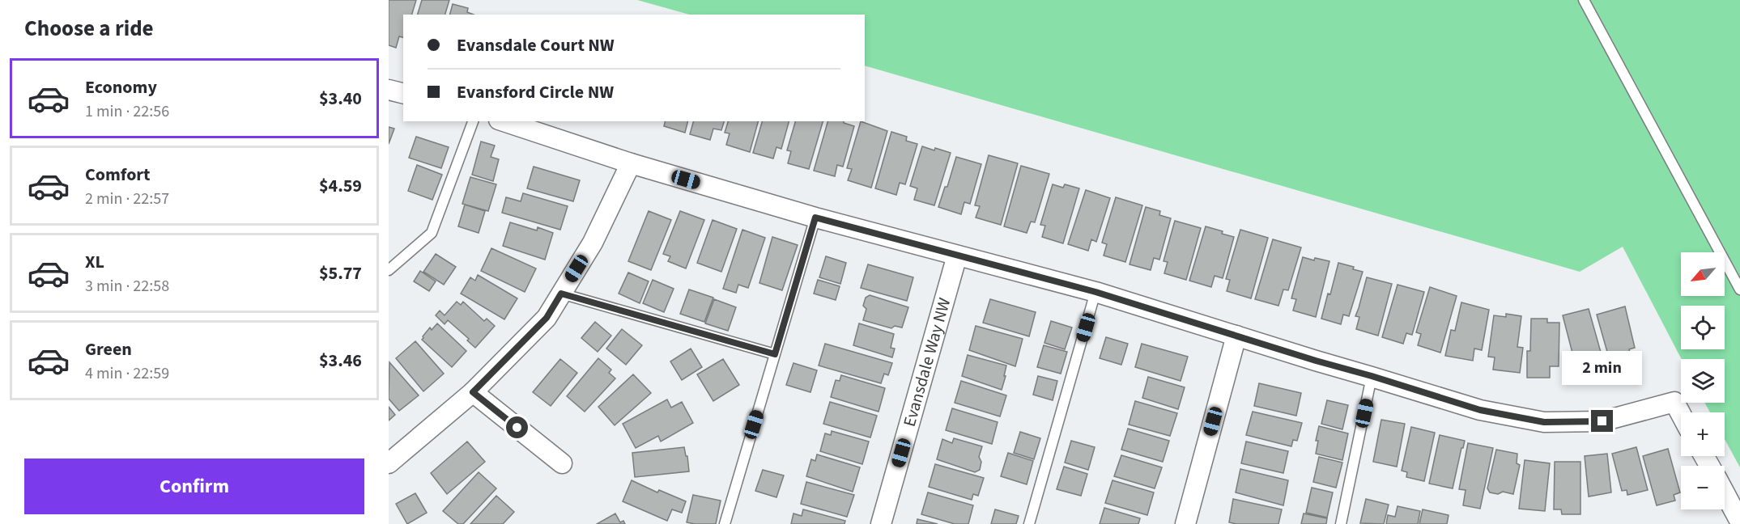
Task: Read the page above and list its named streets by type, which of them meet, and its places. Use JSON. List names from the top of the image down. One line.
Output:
{"streets":{"street":["Evansdale Way NW"]},"north":"bottom left","page":{"heading":"Choose a ride","banner":["Evansdale Court NW","Evansford Circle NW"],"list":[{"name":"Economy","note":"1 min · 22:56","value":"$3.40"},{"name":"Comfort","note":"2 min · 22:57","value":"$4.59"},{"name":"XL","note":"3 min · 22:58","value":"$5.77"},{"name":"Green","note":"4 min · 22:59","value":"$3.46"}],"map_buttons":["+","−"],"bubble":"2 min","buttons":"Confirm"}}
